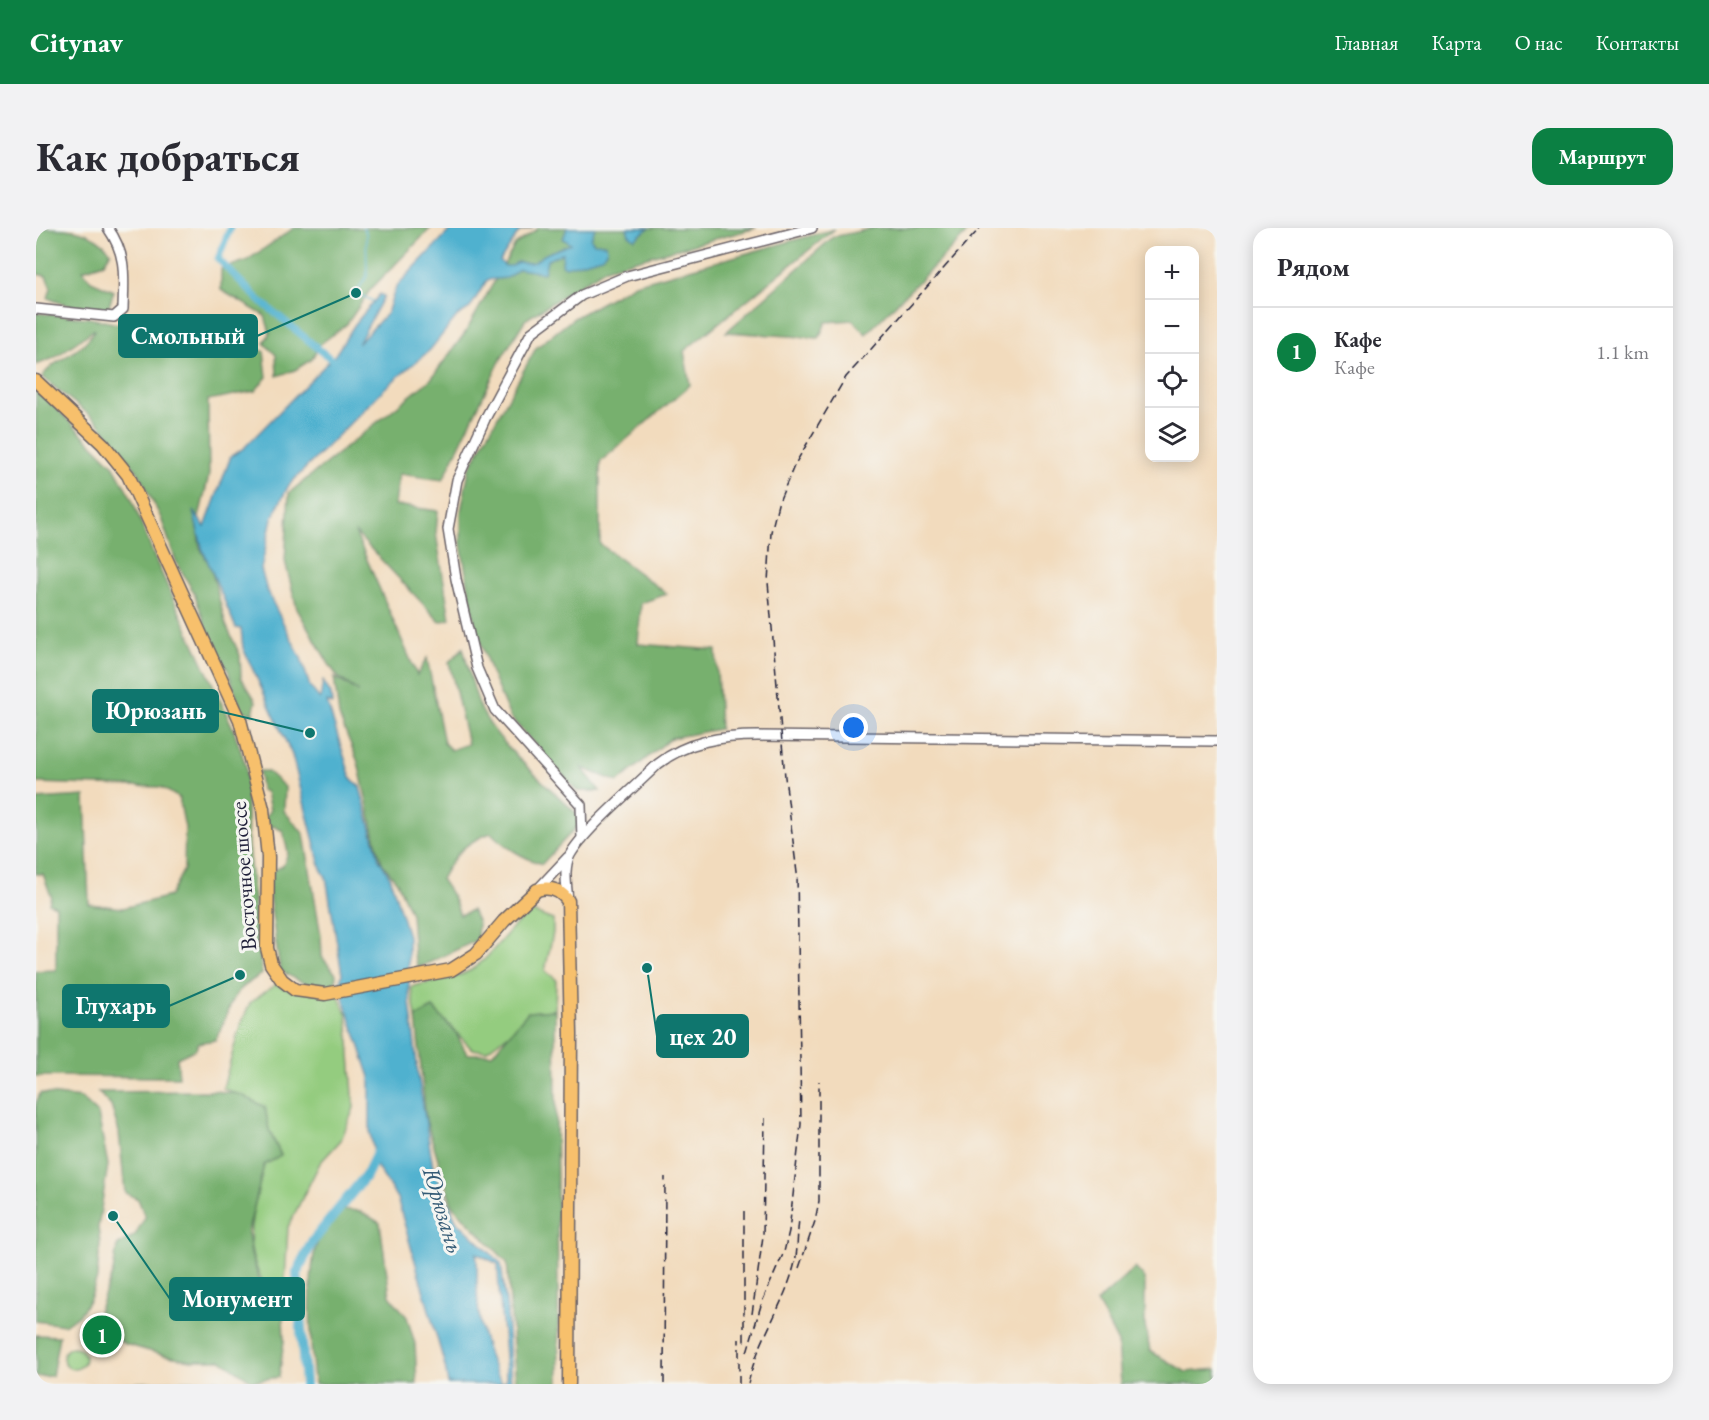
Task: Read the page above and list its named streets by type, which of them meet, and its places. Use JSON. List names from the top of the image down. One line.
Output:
{"streets":{"main road":["Восточное шоссе"]},"water":["Юрюзань"],"places":["Смольный","Юрюзань","цех 20","Глухарь","Монумент"],"page":{"header":"Citynav","nav":["Главная","Карта","О нас","Контакты"],"buttons":"Маршрут","title":"Как добраться","heading":"Рядом","map_buttons":["+","−"],"list":[{"mark":"1","name":"Кафе","note":"Кафе","value":"1.1 km"}],"pins":"1"}}
